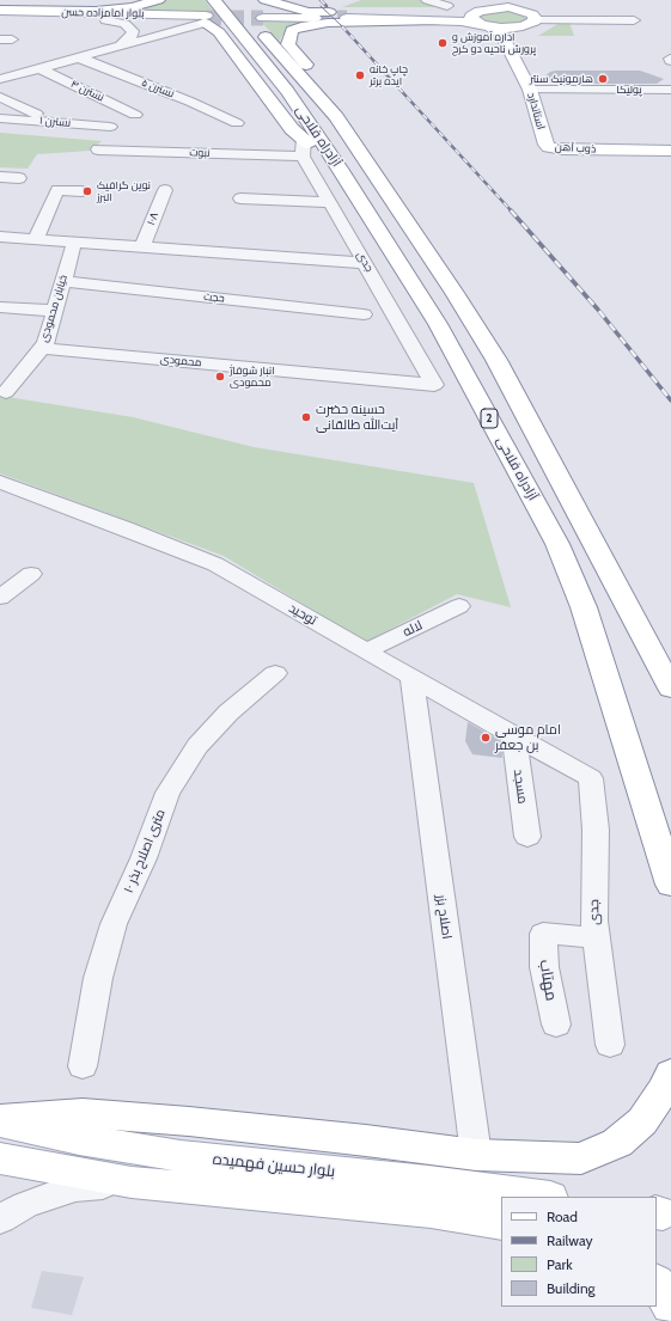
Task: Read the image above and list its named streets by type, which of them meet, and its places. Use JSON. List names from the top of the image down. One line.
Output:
{"streets":{"main road":["بلوار امامزاده حسن","استاندارد","آزادراه فلاحی","ذوب آهن","2","بلوار حسین فهمیده"],"street":["نسترن ۵","پولیکا","نسترن ۴","نسترن ۱","نبوت","۱۰۸","جدی","حجت","خیابان محمودی","محمودی","توحید","لاله","مسجد","۱۰ متری اصلاح بذر","اصلاح بزر","مهتاب"]},"crossings":[["بلوار امامزاده حسن","آزادراه فلاحی"],["پولیکا","استاندارد"],["استاندارد","ذوب آهن"],["نبوت","جدی"],["جدی","محمودی"],["جدی","توحید"],["جدی","مهتاب"],["حجت","خیابان محمودی"],["خیابان محمودی","محمودی"],["توحید","لاله"],["توحید","مسجد"],["توحید","اصلاح بزر"]],"places":["اداره آموزش و پرورش ناحیه دو کرج","چاپ خانه ایده برتر","هارمونیک سنتر","نوین گرافیک البرز","انبار شوفاژ محمودی","حسینه حضرت آیت‌الله طالقانی","امام موسی بن جعفر"],"legend":["Road","Railway","Park","Building"]}
